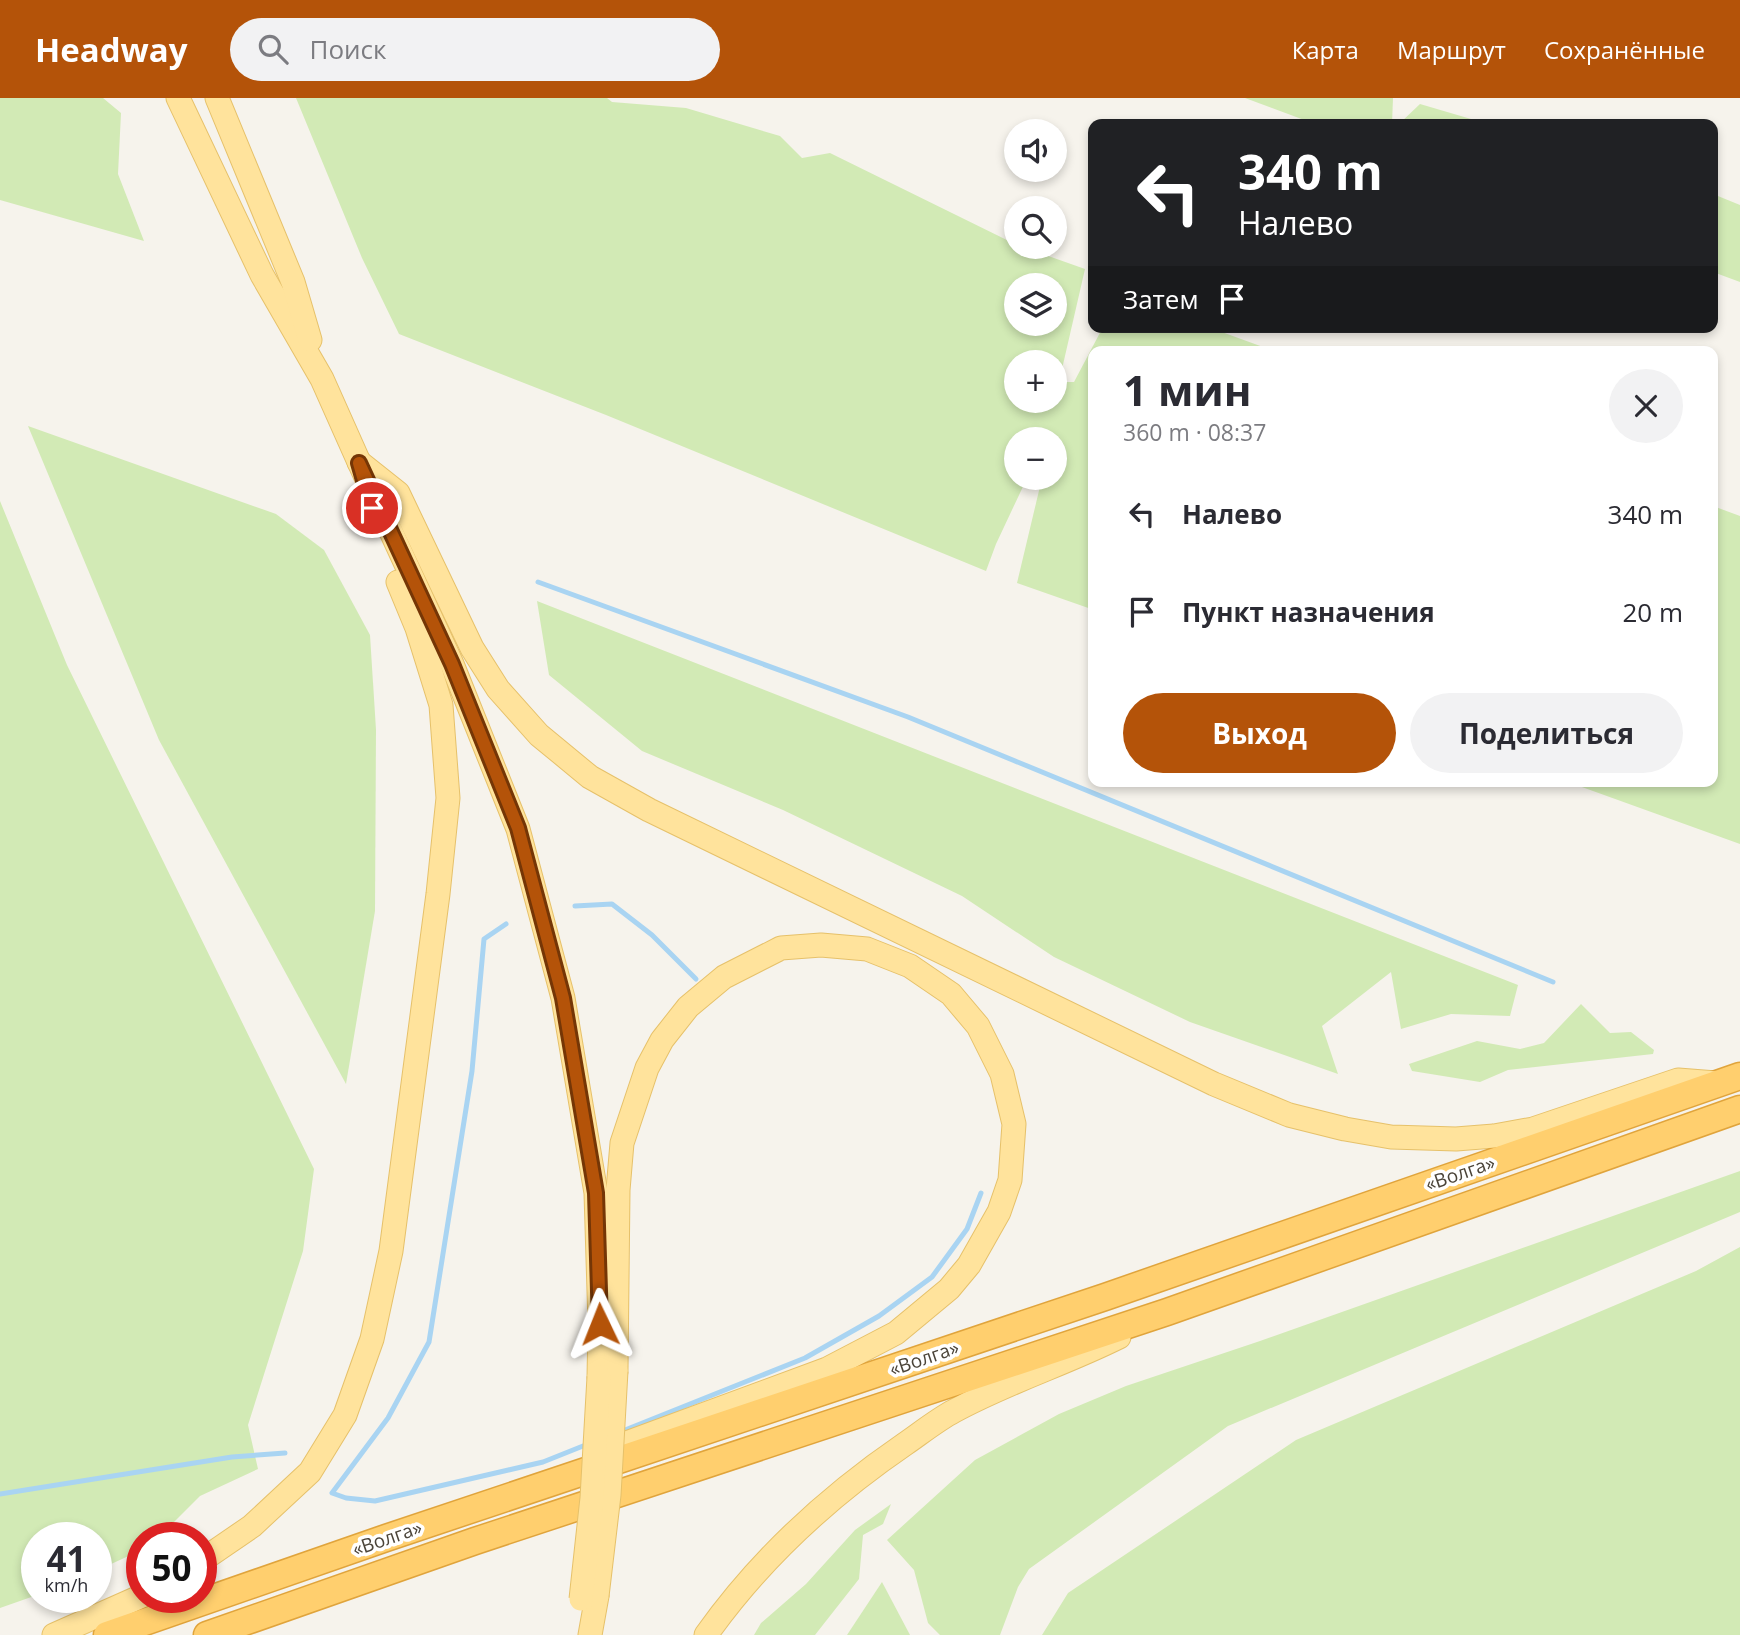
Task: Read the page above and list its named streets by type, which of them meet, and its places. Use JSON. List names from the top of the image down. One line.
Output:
{"streets":{"highway":["«Волга»"]},"page":{"header":"Headway","search":"Поиск","nav":["Карта","Маршрут","Сохранённые"],"map_buttons":["+","−"],"turn":["340 m","Налево"],"then":"Затем","heading":["1 мин","360 m · 08:37"],"list":[{"name":"Налево","value":"340 m"},{"name":"Пункт назначения","value":"20 m"}],"buttons":["Выход","Поделиться"],"speed":"41 km/h","limit":"50"}}
